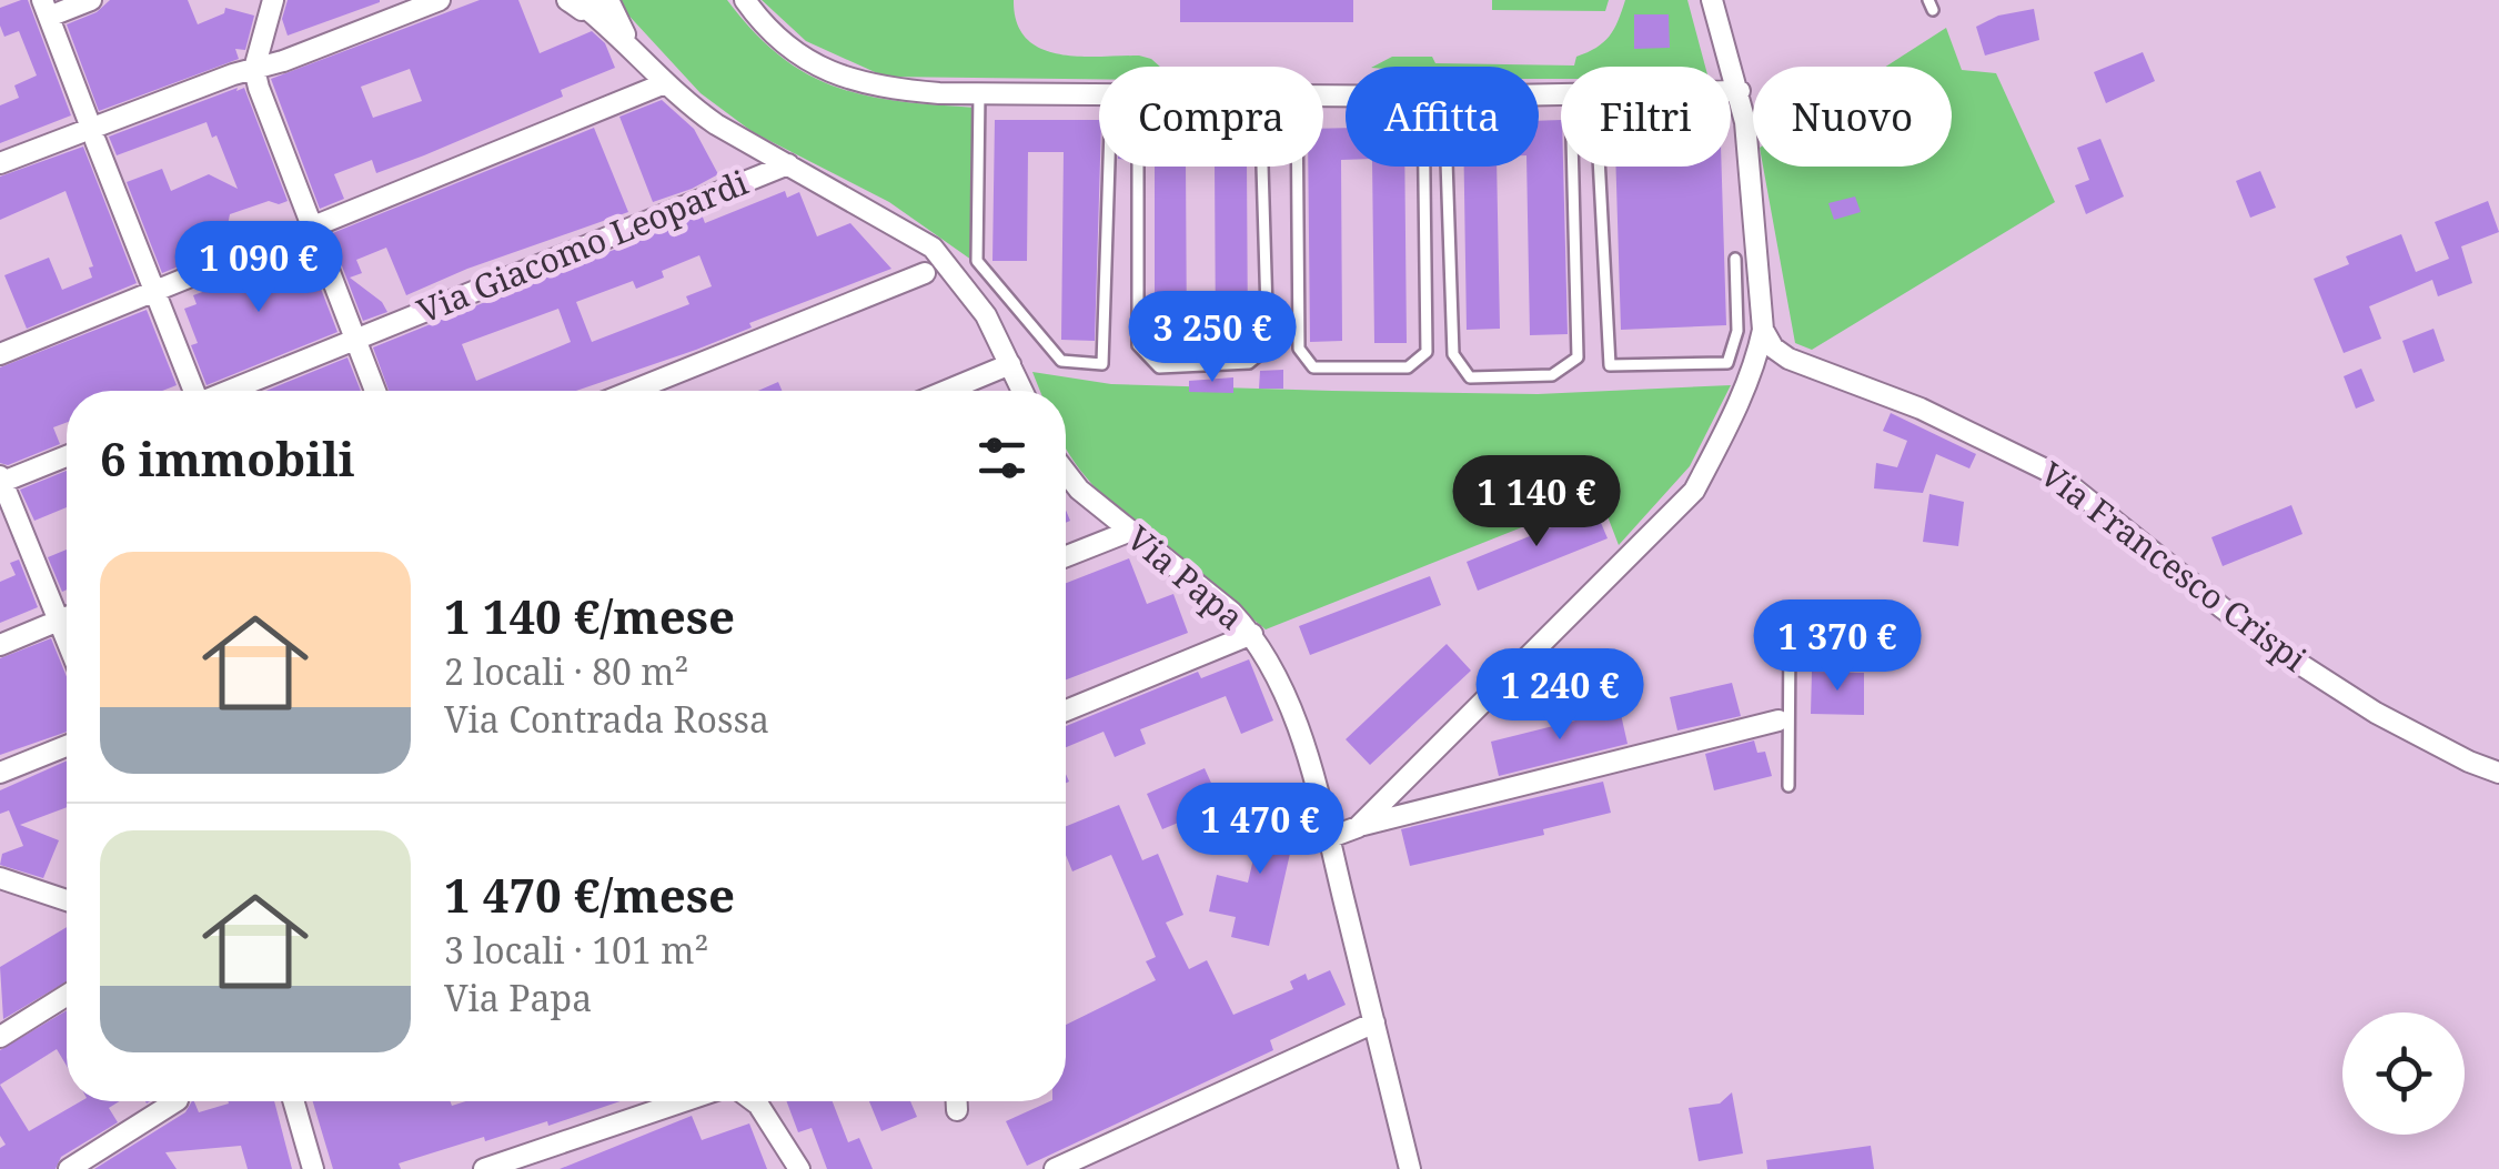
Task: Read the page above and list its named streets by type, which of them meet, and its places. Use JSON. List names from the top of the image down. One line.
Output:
{"streets":{"street":["Via Giacomo Leopardi","Via Francesco Crispi","Via Papa"]},"page":{"chip":["Compra","Affitta","Filtri","Nuovo"],"price":["1 090 €","3 250 €","1 140 €","1 370 €","1 240 €","1 470 €"],"heading":"6 immobili","list":[{"name":"1 140 €/mese","note":"2 locali · 80 m² · Via Contrada Rossa"},{"name":"1 470 €/mese","note":"3 locali · 101 m² · Via Papa"}]}}
